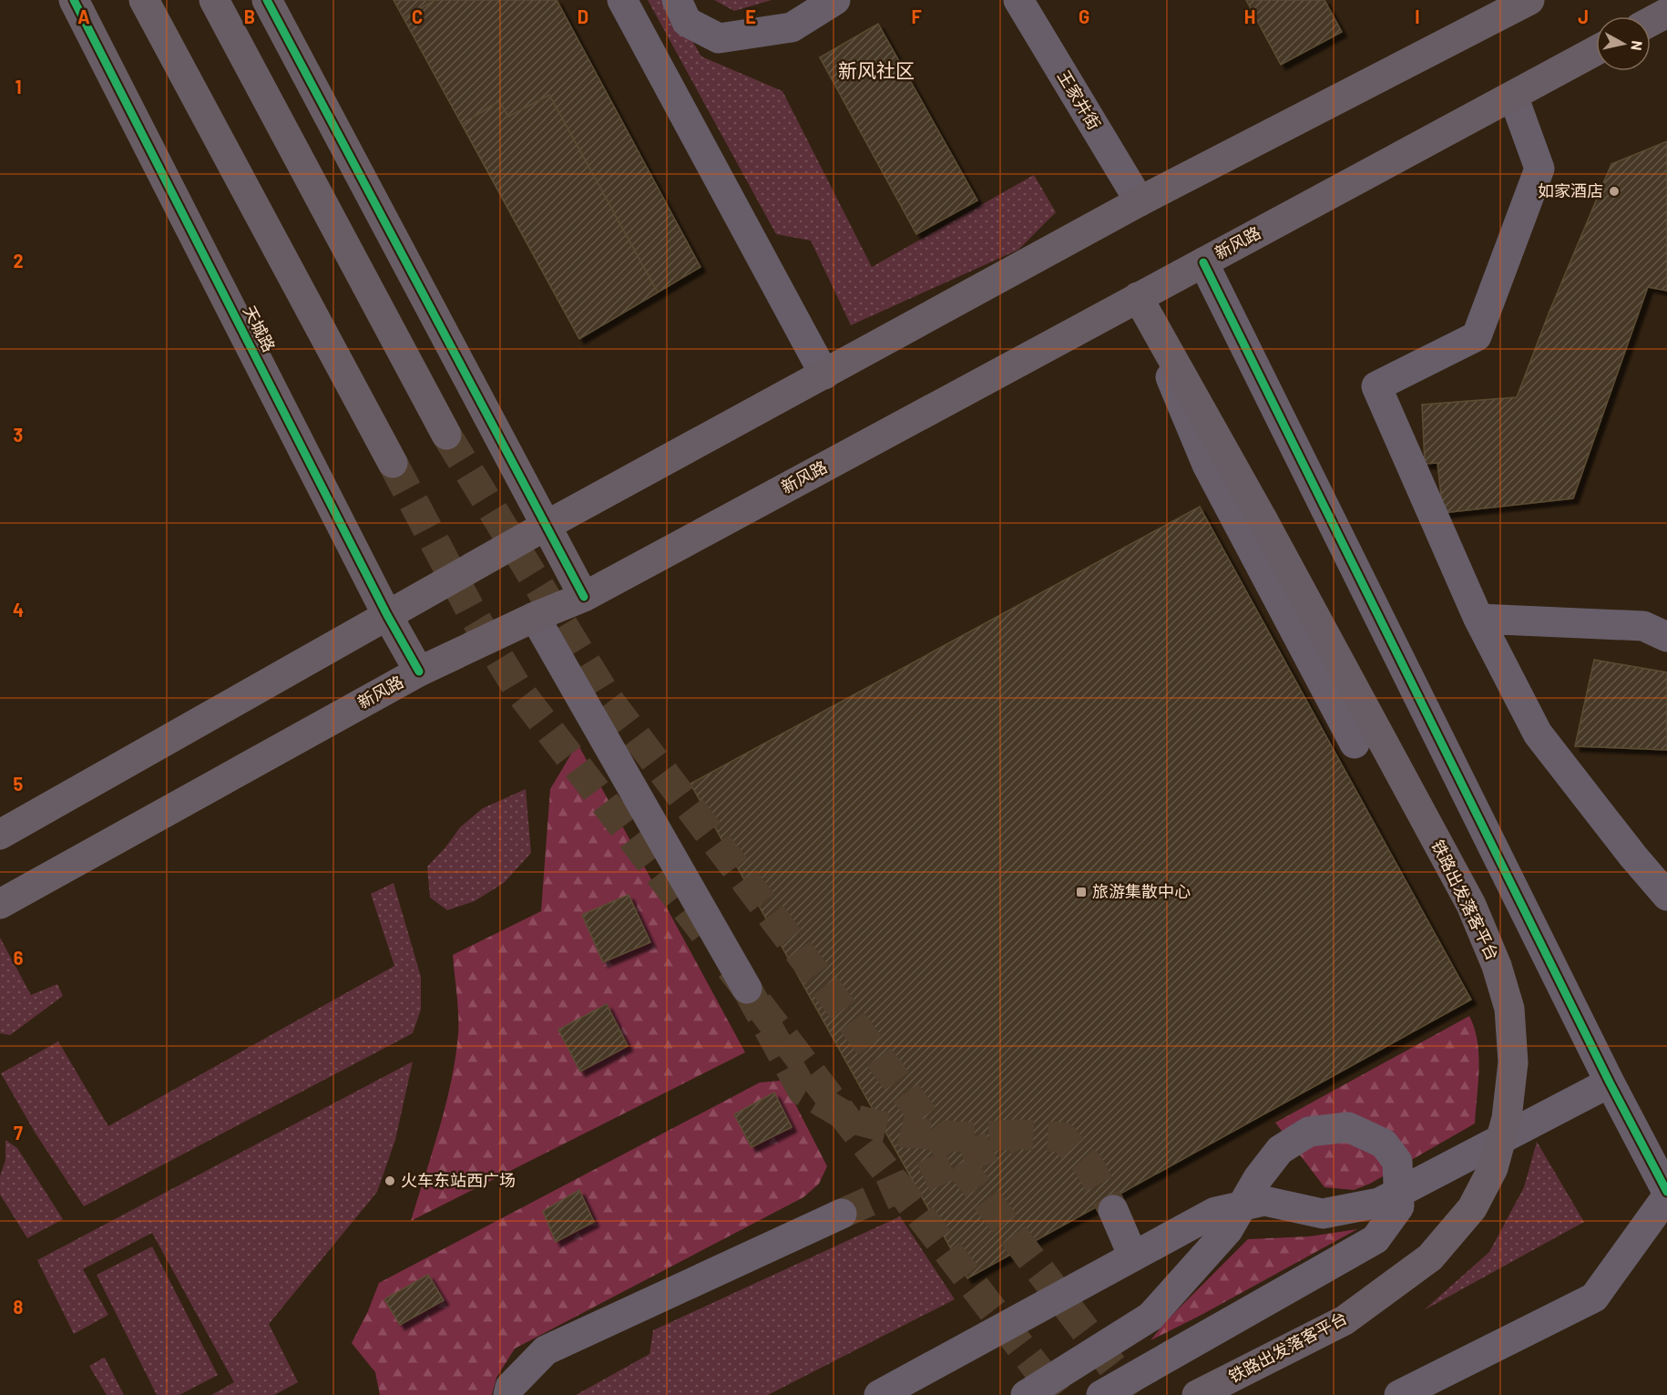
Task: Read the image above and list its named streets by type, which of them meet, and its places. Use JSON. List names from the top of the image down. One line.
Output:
{"streets":{"main road":["新风路","天城路","铁路出发落客平台"],"street":["王家井街"]},"crossings":[["新风路","天城路"],["新风路","铁路出发落客平台"]],"districts":["新风社区"],"places":{"other":["如家酒店","火车东站西广场"],"transit":["旅游集散中心"]},"north":"right","grid":{"columns":["A","B","C","D","E","F","G","H","I","J"],"rows":["1","2","3","4","5","6","7","8"]}}
